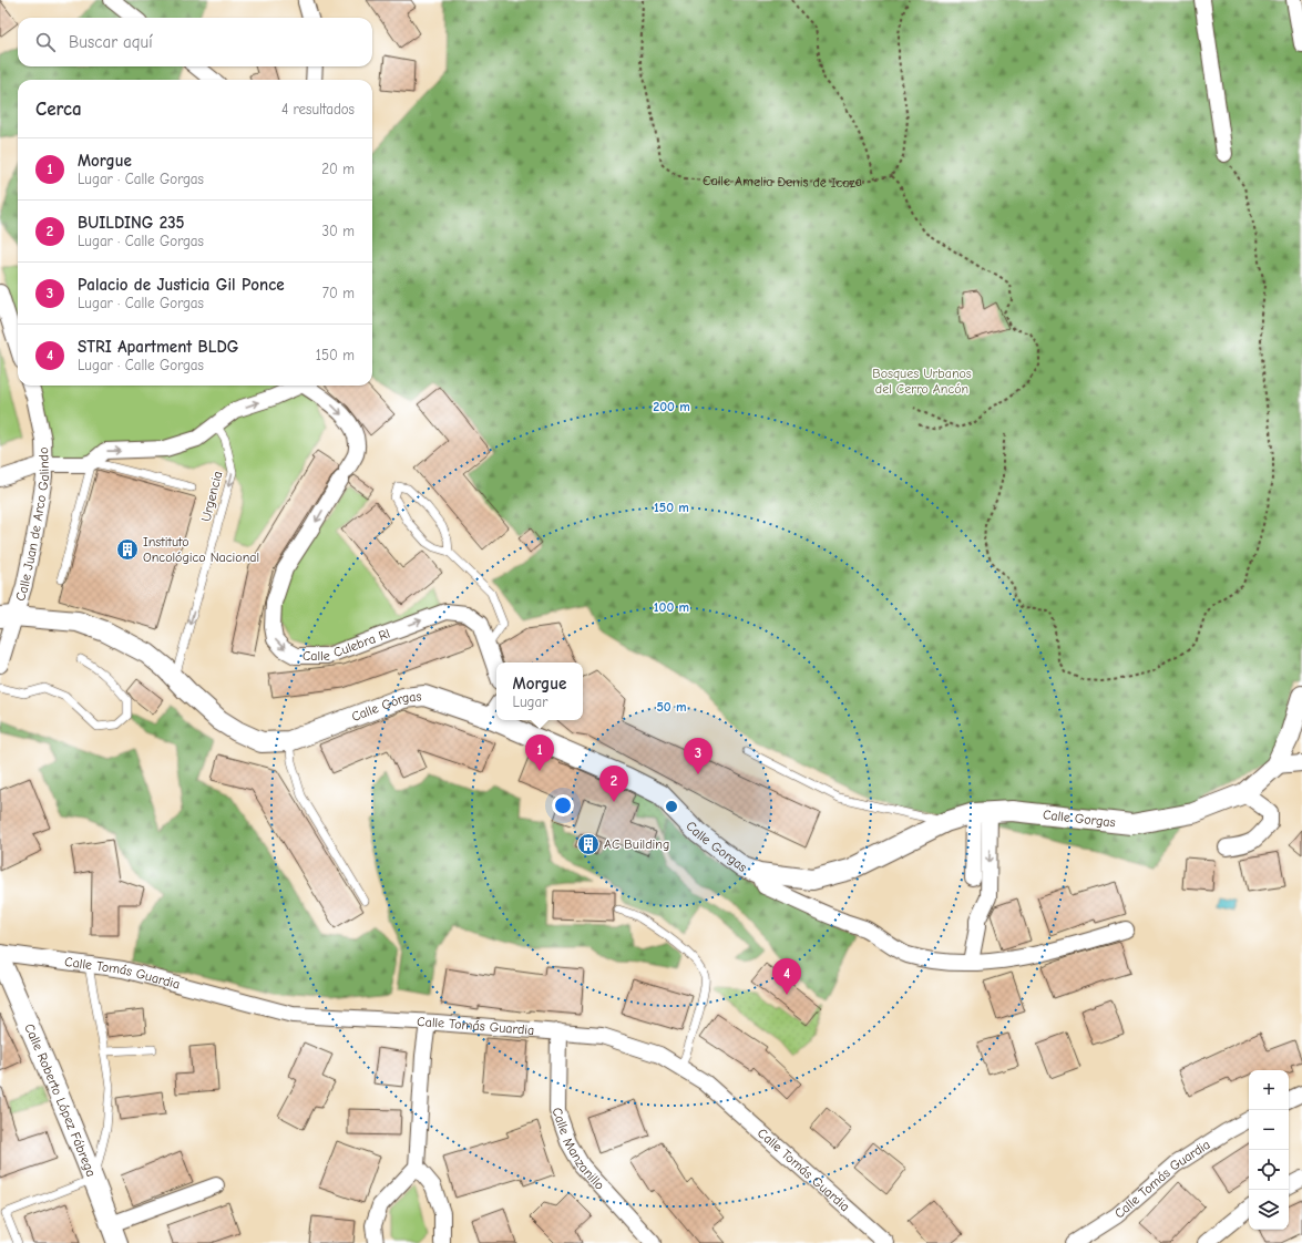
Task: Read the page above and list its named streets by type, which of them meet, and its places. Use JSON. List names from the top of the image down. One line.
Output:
{"streets":{"street":["Calle Juan de Arco Galindo","Calle Culebra Rl","Calle Gorgas","Calle Tomás Guardia","Calle Roberto López Fábrega","Calle Manzanillo"],"lane":["Urgencia"],"path":["Calle Amelia Denis de Icaza"]},"crossings":[["Urgencia","Calle Culebra Rl"],["Urgencia","Calle Gorgas"],["Calle Juan de Arco Galindo","Calle Culebra Rl"],["Calle Juan de Arco Galindo","Calle Gorgas"],["Calle Tomás Guardia","Calle Manzanillo"]],"one_way":["Urgencia"],"parks":["Bosques Urbanos del Cerro Ancón"],"places":{"building":["Instituto Oncológico Nacional","AC Building"]},"page":{"search":"Buscar aquí","heading":["Cerca","4 resultados"],"list":[{"mark":"1","name":"Morgue","note":"Lugar · Calle Gorgas","value":"20 m"},{"mark":"2","name":"BUILDING 235","note":"Lugar · Calle Gorgas","value":"30 m"},{"mark":"3","name":"Palacio de Justicia Gil Ponce","note":"Lugar · Calle Gorgas","value":"70 m"},{"mark":"4","name":"STRI Apartment BLDG","note":"Lugar · Calle Gorgas","value":"150 m"}],"popup":["Morgue","Lugar"],"pins":["1","3","2","4"],"map_buttons":["+","−"]},"rings":["200 m","150 m","100 m","50 m"]}
